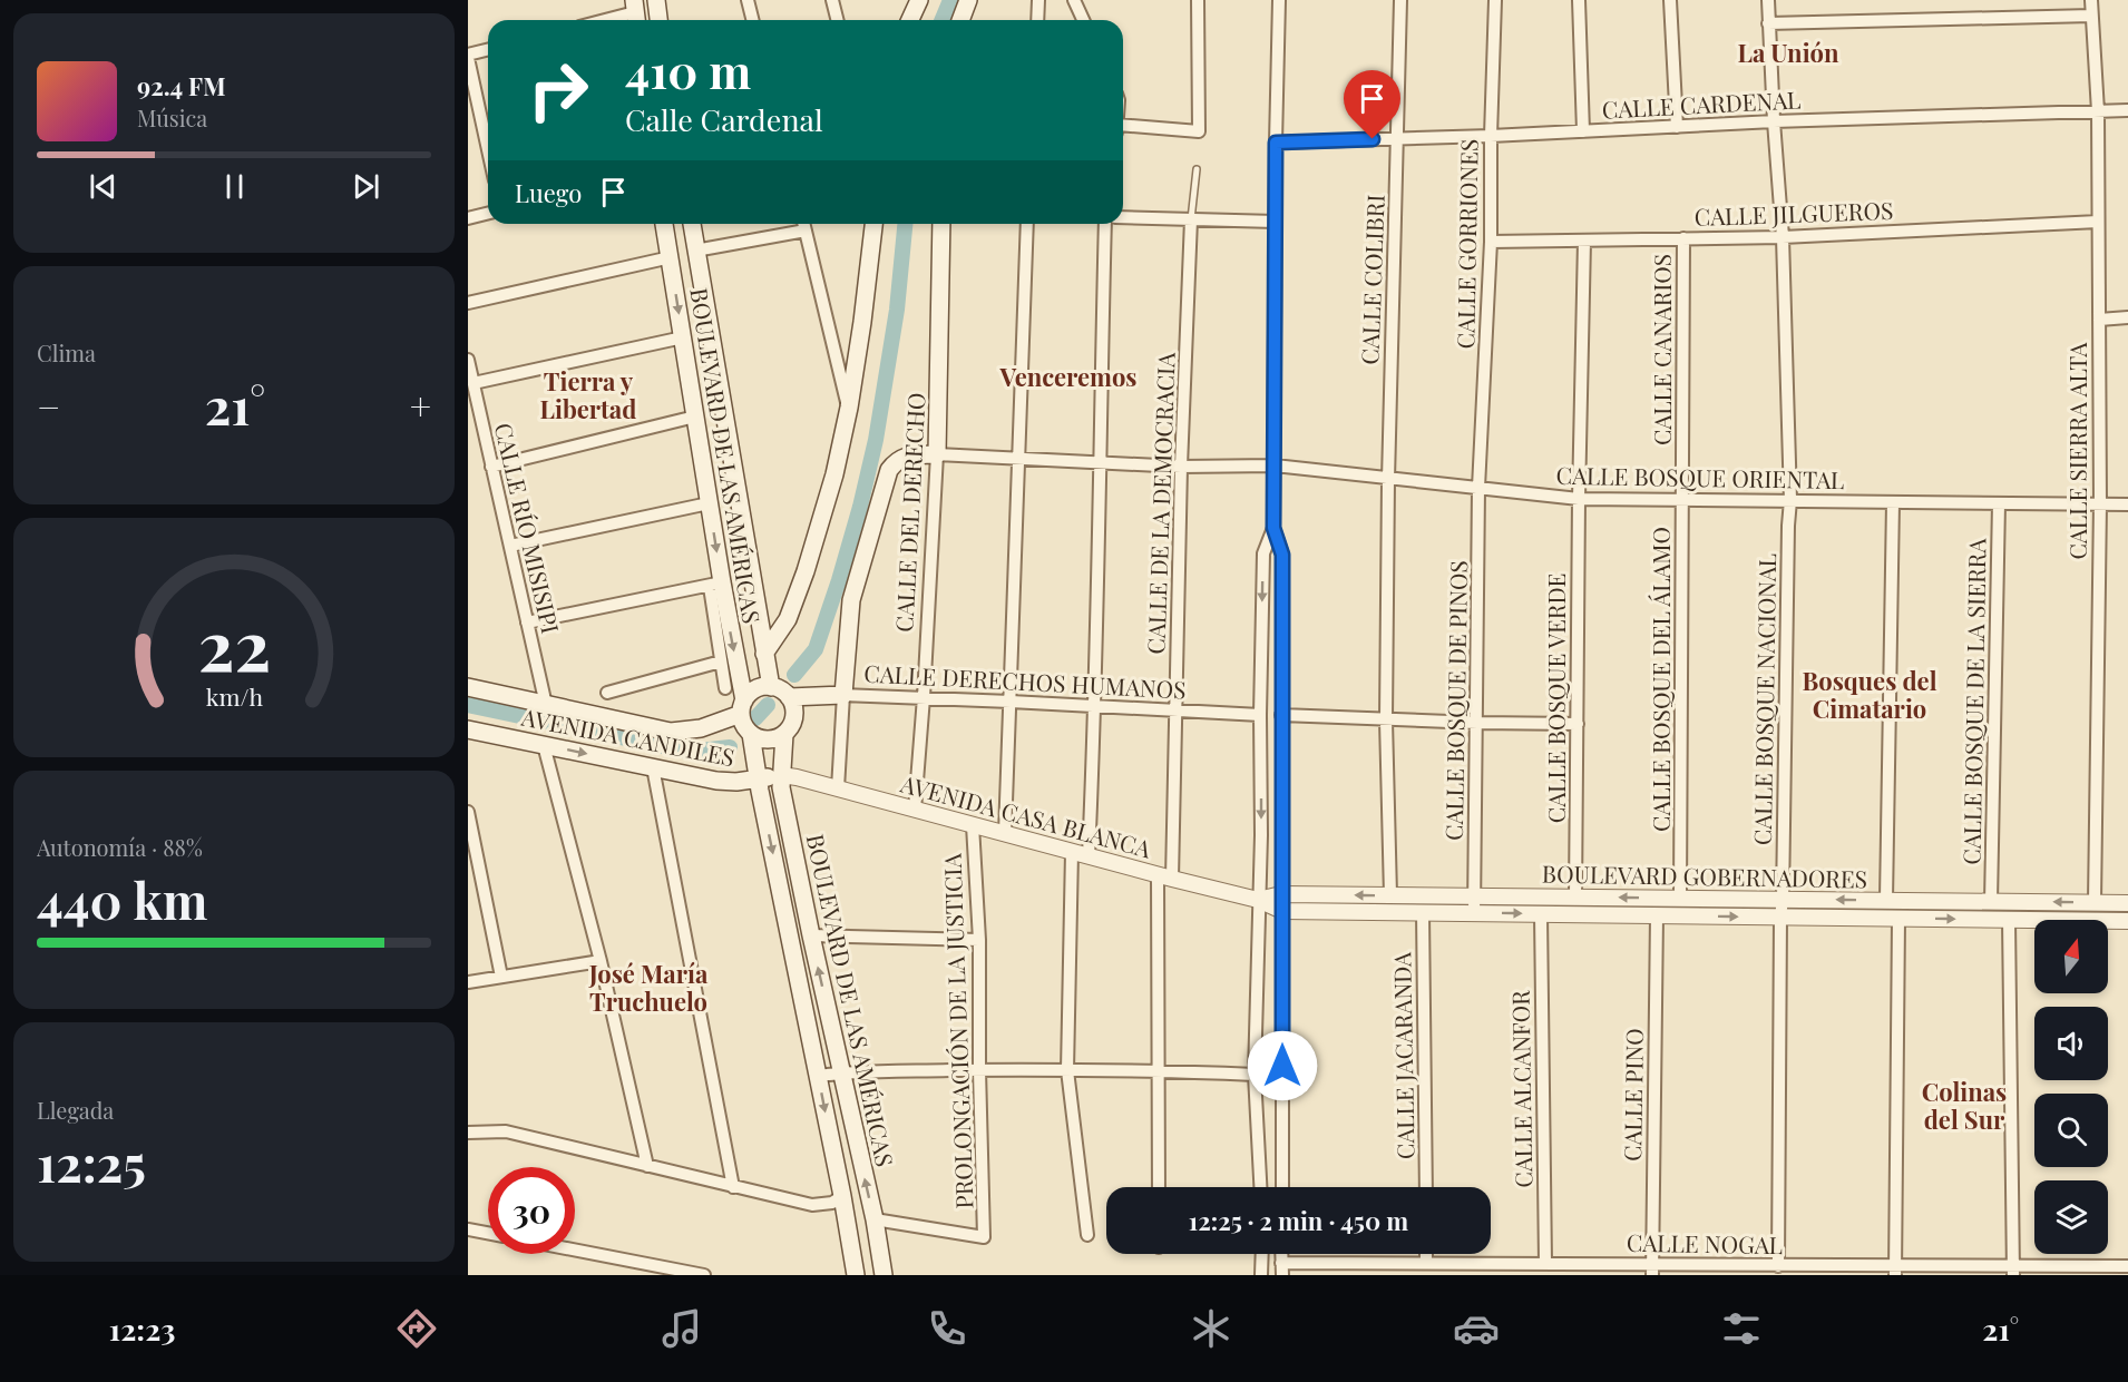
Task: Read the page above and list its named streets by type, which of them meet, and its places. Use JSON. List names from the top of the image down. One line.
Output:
{"streets":{"main road":["BOULEVARD DE LAS AMÉRICAS","CALLE DEL DERECHO","CALLE DERECHOS HUMANOS","AVENIDA CANDILES"],"street":["CALLE CARDENAL","CALLE JILGUEROS","CALLE GORRIONES","CALLE COLIBRI","CALLE CANARIOS","CALLE SIERRA ALTA","CALLE BOSQUE ORIENTAL","CALLE DE LA DEMOCRACIA","CALLE RÍO MISISIPI","CALLE BOSQUE DEL ÁLAMO","CALLE BOSQUE VERDE","CALLE BOSQUE NACIONAL","CALLE BOSQUE DE PINOS","CALLE BOSQUE DE LA SIERRA","AVENIDA CASA BLANCA","BOULEVARD GOBERNADORES","PROLONGACIÓN DE LA JUSTICIA","CALLE JACARANDA","CALLE ALCANFOR","CALLE PINO","CALLE NOGAL"]},"crossings":[["CALLE CARDENAL","CALLE GORRIONES"],["CALLE CARDENAL","CALLE COLIBRI"],["CALLE CARDENAL","CALLE SIERRA ALTA"],["CALLE CARDENAL","CALLE BOSQUE NACIONAL"],["CALLE JILGUEROS","CALLE GORRIONES"],["CALLE JILGUEROS","CALLE CANARIOS"],["CALLE JILGUEROS","CALLE SIERRA ALTA"],["CALLE JILGUEROS","CALLE BOSQUE VERDE"],["CALLE JILGUEROS","CALLE BOSQUE NACIONAL"],["CALLE GORRIONES","CALLE BOSQUE ORIENTAL"],["CALLE GORRIONES","CALLE BOSQUE DE PINOS"],["CALLE COLIBRI","CALLE BOSQUE ORIENTAL"],["CALLE COLIBRI","BOULEVARD GOBERNADORES"],["CALLE CANARIOS","CALLE BOSQUE ORIENTAL"],["CALLE CANARIOS","CALLE BOSQUE DEL ÁLAMO"],["CALLE SIERRA ALTA","CALLE BOSQUE ORIENTAL"],["CALLE SIERRA ALTA","BOULEVARD GOBERNADORES"],["BOULEVARD DE LAS AMÉRICAS","CALLE DERECHOS HUMANOS"],["BOULEVARD DE LAS AMÉRICAS","AVENIDA CANDILES"],["BOULEVARD DE LAS AMÉRICAS","AVENIDA CASA BLANCA"],["BOULEVARD DE LAS AMÉRICAS","PROLONGACIÓN DE LA JUSTICIA"],["CALLE BOSQUE ORIENTAL","CALLE DE LA DEMOCRACIA"],["CALLE BOSQUE ORIENTAL","CALLE DEL DERECHO"],["CALLE BOSQUE ORIENTAL","CALLE BOSQUE DEL ÁLAMO"],["CALLE BOSQUE ORIENTAL","CALLE BOSQUE VERDE"],["CALLE BOSQUE ORIENTAL","CALLE BOSQUE NACIONAL"],["CALLE BOSQUE ORIENTAL","CALLE BOSQUE DE PINOS"],["CALLE BOSQUE ORIENTAL","CALLE BOSQUE DE LA SIERRA"],["CALLE DE LA DEMOCRACIA","CALLE DERECHOS HUMANOS"],["CALLE DE LA DEMOCRACIA","AVENIDA CASA BLANCA"],["CALLE DEL DERECHO","CALLE DERECHOS HUMANOS"],["CALLE DEL DERECHO","AVENIDA CASA BLANCA"],["CALLE RÍO MISISIPI","AVENIDA CANDILES"],["CALLE BOSQUE DEL ÁLAMO","BOULEVARD GOBERNADORES"],["CALLE DERECHOS HUMANOS","AVENIDA CANDILES"],["CALLE BOSQUE VERDE","BOULEVARD GOBERNADORES"],["CALLE BOSQUE NACIONAL","BOULEVARD GOBERNADORES"],["CALLE BOSQUE NACIONAL","CALLE NOGAL"],["CALLE BOSQUE DE PINOS","BOULEVARD GOBERNADORES"],["CALLE BOSQUE DE LA SIERRA","BOULEVARD GOBERNADORES"],["AVENIDA CANDILES","AVENIDA CASA BLANCA"],["AVENIDA CASA BLANCA","BOULEVARD GOBERNADORES"],["AVENIDA CASA BLANCA","PROLONGACIÓN DE LA JUSTICIA"],["BOULEVARD GOBERNADORES","CALLE JACARANDA"],["BOULEVARD GOBERNADORES","CALLE ALCANFOR"],["BOULEVARD GOBERNADORES","CALLE PINO"],["CALLE ALCANFOR","CALLE NOGAL"],["CALLE PINO","CALLE NOGAL"]],"districts":["La Unión","Venceremos","Tierra y Libertad","Bosques del Cimatario","José María Truchuelo","Colinas del Sur"],"north":"top","page":{"turn":["410 m","Calle Cardenal"],"song":["92.4 FM","Música"],"then":"Luego","tile":["Clima",["Autonomía · 88%","440 km"],["Llegada","12:25"]],"heat":["−","21°","+"],"limit":"30","trip":"12:25 · 2 min · 450 m","tabs":["12:23","21°"],"gauge":["22","km/h"]}}
